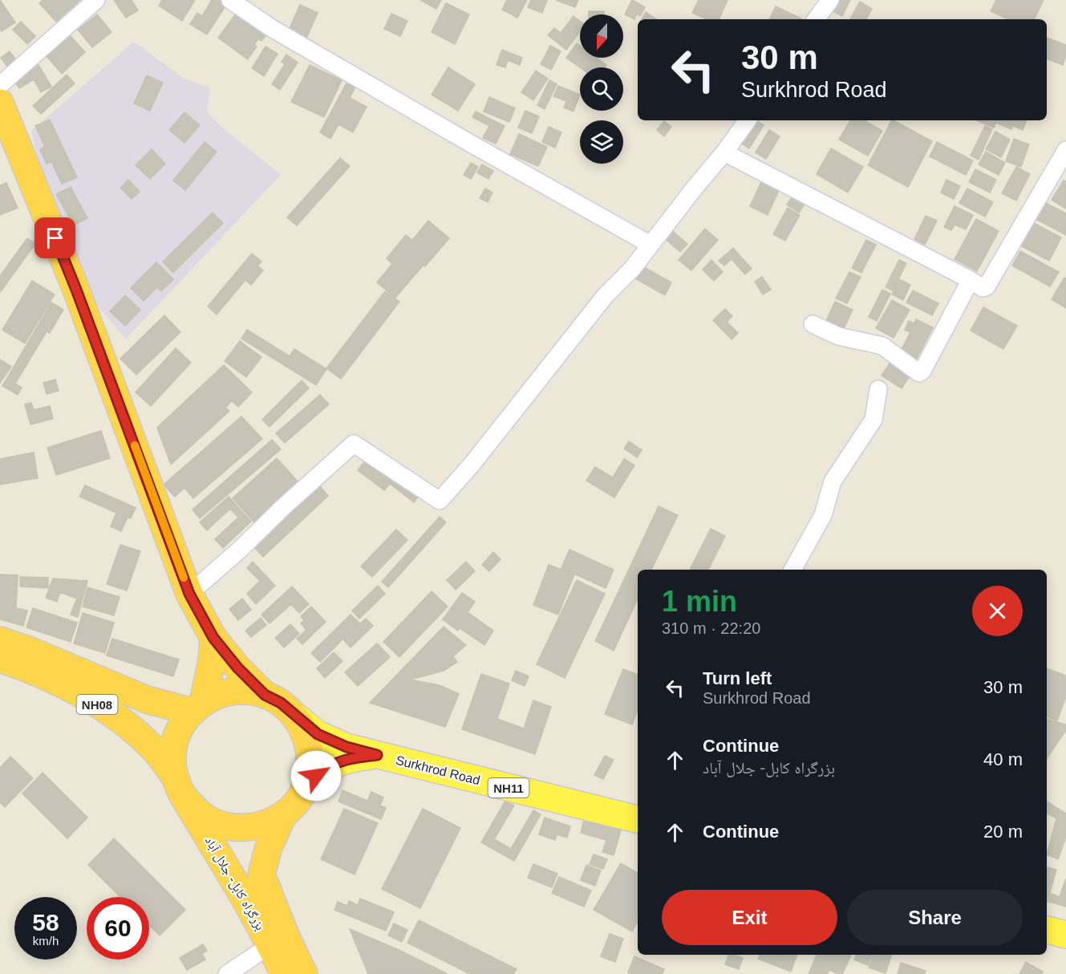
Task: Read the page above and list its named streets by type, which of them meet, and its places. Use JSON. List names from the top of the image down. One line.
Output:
{"streets":{"highway":["NH08","بزرگراه کابل- جلال آباد"],"main road":["Surkhrod Road","NH11"]},"crossings":[["NH08","Surkhrod Road"],["NH08","بزرگراه کابل- جلال آباد"],["Surkhrod Road","بزرگراه کابل- جلال آباد"]],"north":"bottom","page":{"turn":["30 m","Surkhrod Road"],"heading":["1 min","310 m · 22:20"],"list":[{"name":"Turn left","note":"Surkhrod Road","value":"30 m"},{"name":"Continue","note":"بزرگراه کابل- جلال آباد","value":"40 m"},{"name":"Continue","value":"20 m"}],"buttons":["Exit","Share"],"speed":"58 km/h","limit":"60"}}
